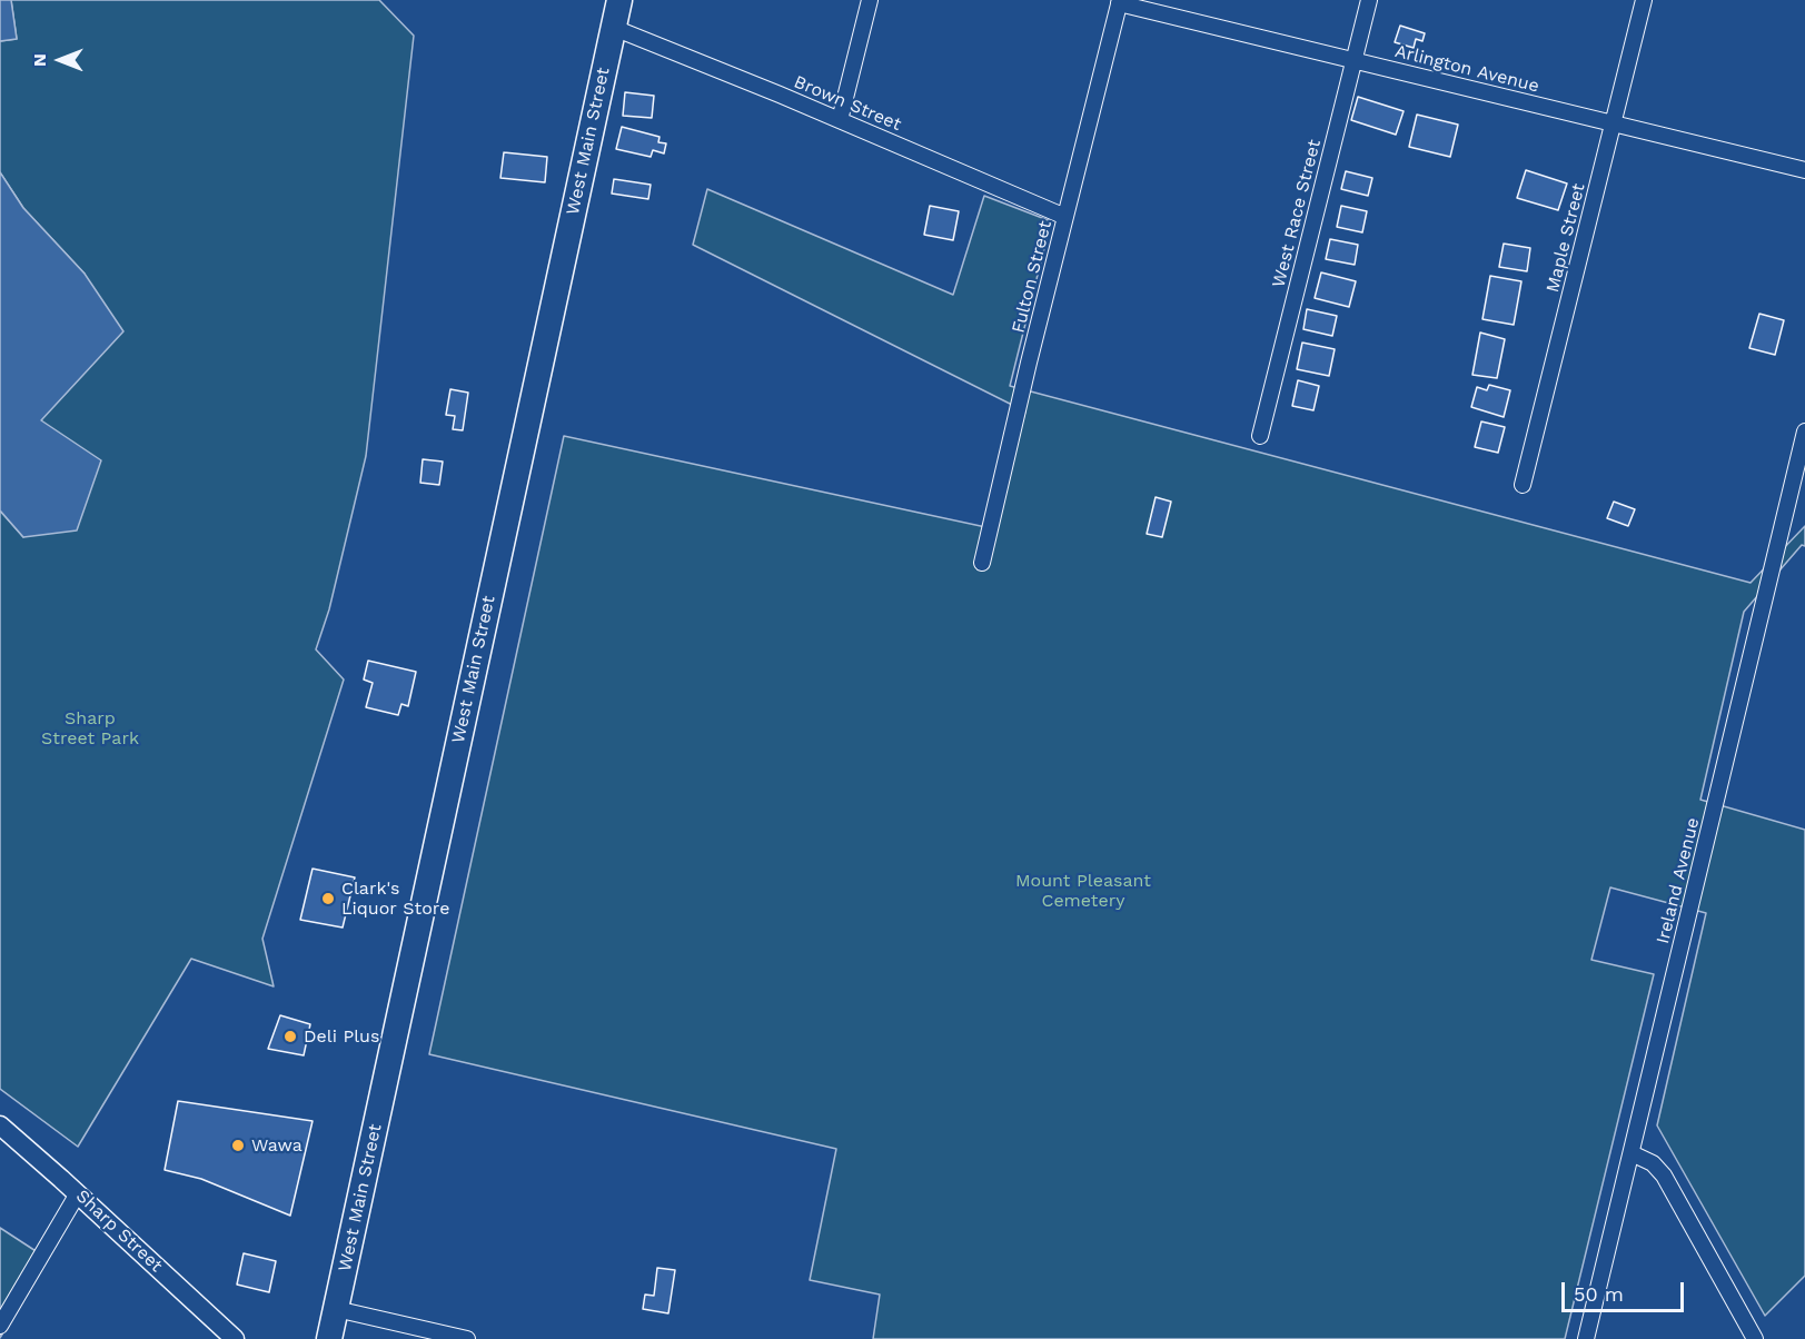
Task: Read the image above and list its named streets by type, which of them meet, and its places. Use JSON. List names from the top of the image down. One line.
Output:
{"streets":{"highway":["West Main Street"],"street":["Arlington Avenue","Brown Street","West Race Street","Maple Street","Fulton Street","Ireland Avenue","Sharp Street"]},"crossings":[["Arlington Avenue","West Race Street"],["Arlington Avenue","Maple Street"],["Arlington Avenue","Fulton Street"],["Brown Street","West Main Street"],["Brown Street","Fulton Street"]],"parks":["Sharp Street Park","Mount Pleasant Cemetery"],"places":["Clark's Liquor Store","Deli Plus","Wawa"],"scale_bar":"50 m","north":"left"}
